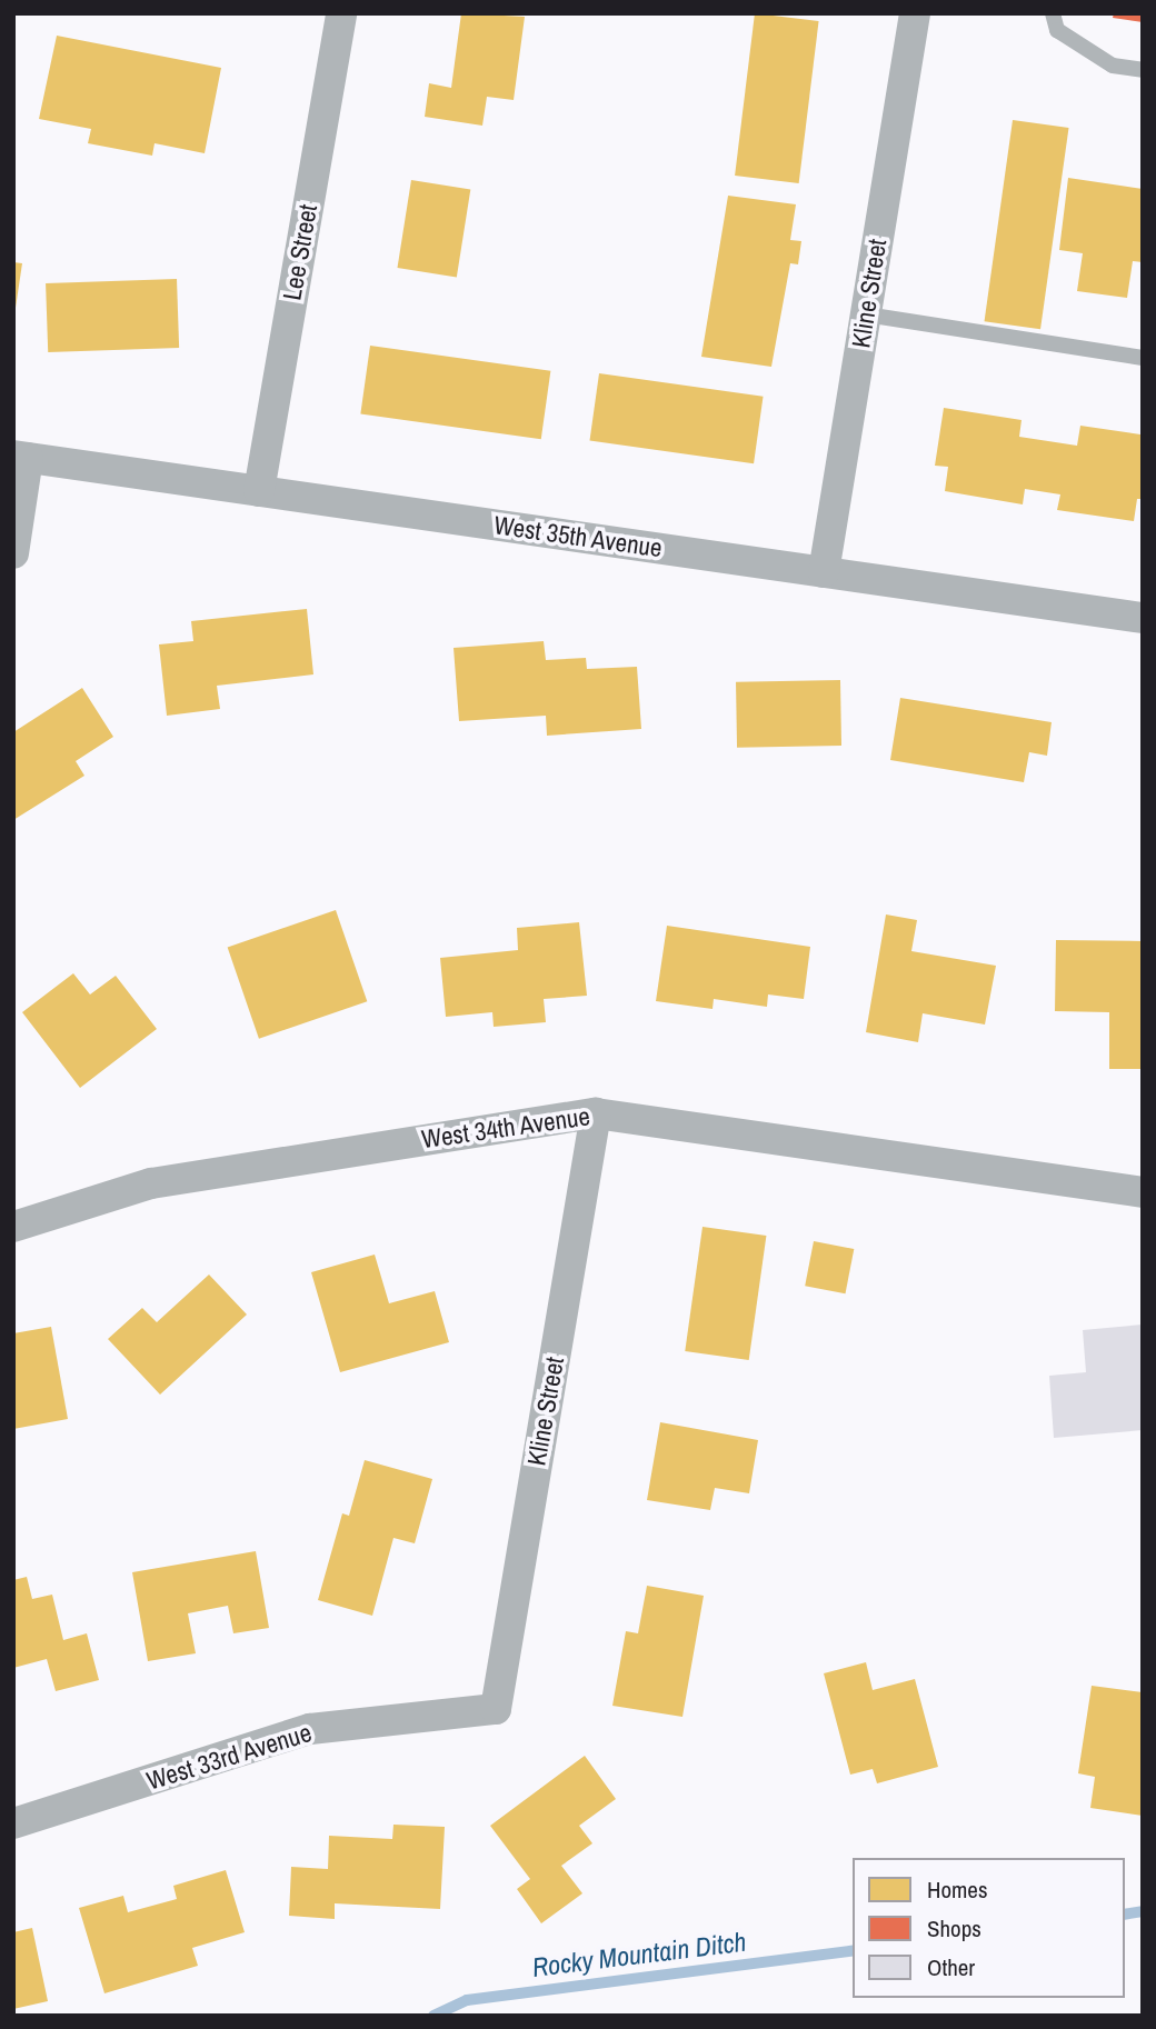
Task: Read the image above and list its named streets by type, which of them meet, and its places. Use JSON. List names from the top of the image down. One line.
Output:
{"streets":{"street":["Lee Street","Kline Street","West 35th Avenue","West 34th Avenue","West 33rd Avenue"]},"crossings":[["Lee Street","West 35th Avenue"],["Kline Street","West 35th Avenue"],["Kline Street","West 34th Avenue"],["Kline Street","West 33rd Avenue"]],"water":["Rocky Mountain Ditch"],"legend":["Homes","Shops","Other"]}
